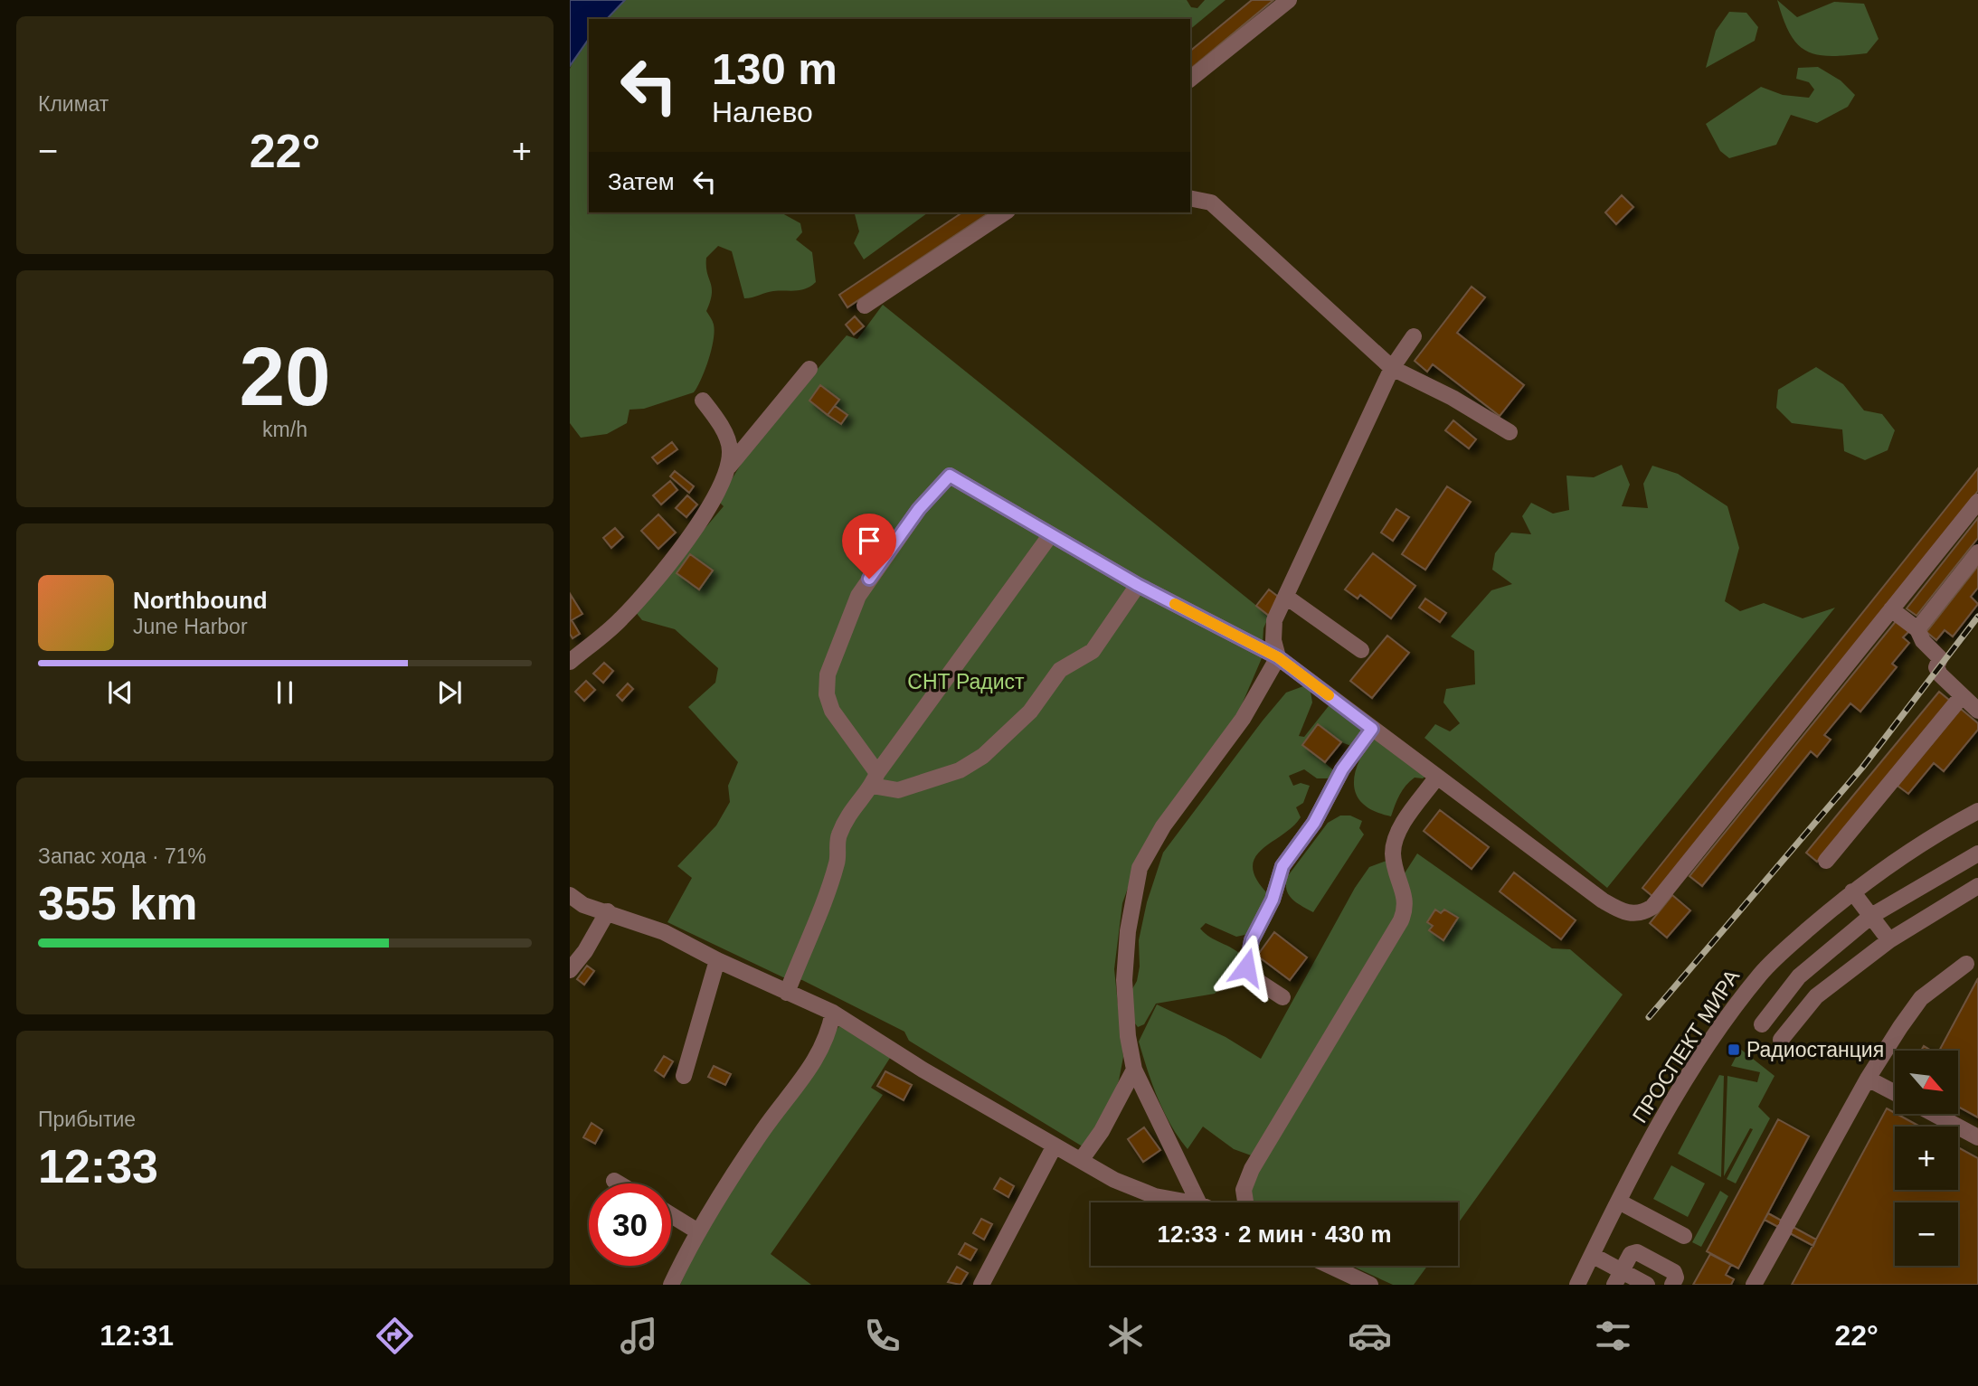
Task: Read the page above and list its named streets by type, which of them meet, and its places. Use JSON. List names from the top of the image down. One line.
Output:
{"streets":{"street":["ПРОСПЕКТ МИРА"]},"parks":["СНТ Радист"],"places":{"transit":["Радиостанция"]},"north":"bottom right","page":{"tile":["Климат",["20","km/h"],["Запас хода · 71%","355 km"],["Прибытие","12:33"]],"turn":["130 m","Налево"],"heat":["−","22°","+"],"then":"Затем","song":["Northbound","June Harbor"],"map_buttons":["+","−"],"limit":"30","trip":"12:33 · 2 мин · 430 m","tabs":["12:31","22°"]}}
